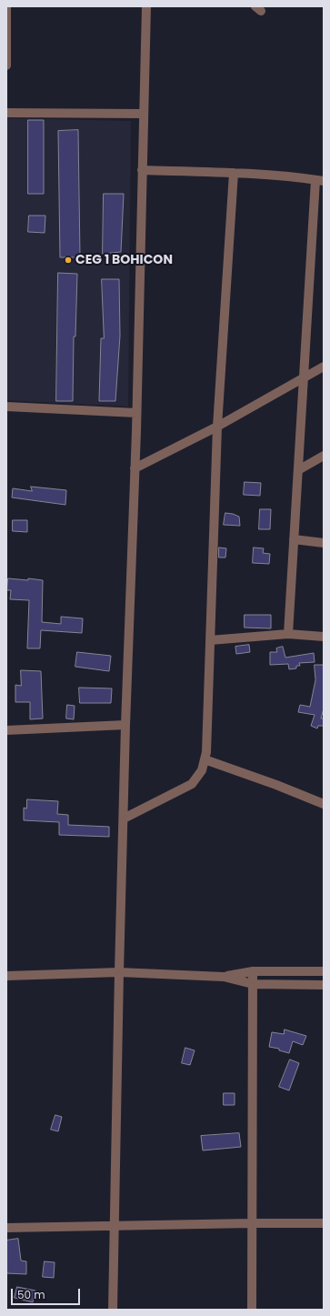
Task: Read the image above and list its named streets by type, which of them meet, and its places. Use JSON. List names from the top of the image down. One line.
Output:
{"places":["CEG 1 BOHICON"],"scale_bar":"50 m"}
